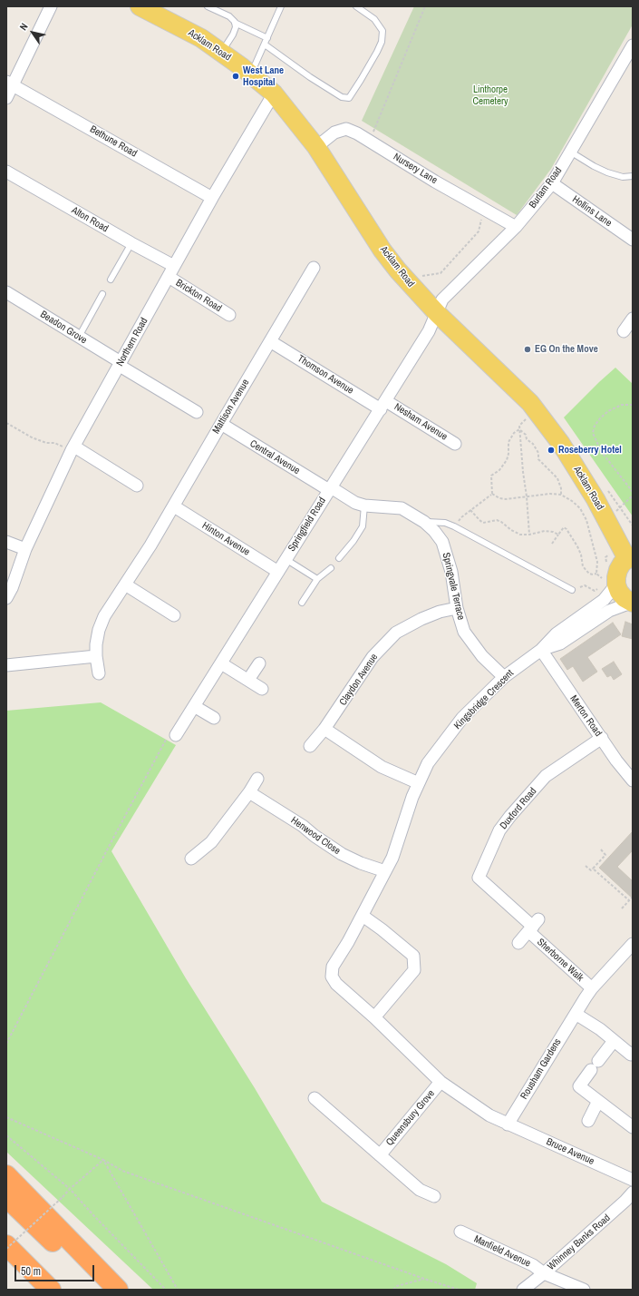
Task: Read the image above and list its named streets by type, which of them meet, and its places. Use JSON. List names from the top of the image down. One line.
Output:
{"streets":{"main road":["Acklam Road"],"street":["Bethune Road","Nursery Lane","Burlam Road","Hollins Lane","Alton Road","Brickton Road","Beadon Grove","Northern Road","Thomson Avenue","Mattison Avenue","Nesham Avenue","Central Avenue","Springfield Road","Hinton Avenue","Springvale Terrace","Claydon Avenue","Kingsbridge Crescent","Merton Road","Duxford Road","Henwood Close","Sherborne Walk","Rousham Gardens","Queensbury Grove","Bruce Avenue","Whinney Banks Road","Manfield Avenue"]},"crossings":[["Acklam Road","Nursery Lane"],["Acklam Road","Burlam Road"],["Acklam Road","Northern Road"],["Acklam Road","Springfield Road"],["Acklam Road","Kingsbridge Crescent"],["Bethune Road","Northern Road"],["Nursery Lane","Burlam Road"],["Burlam Road","Hollins Lane"],["Burlam Road","Springfield Road"],["Alton Road","Brickton Road"],["Alton Road","Northern Road"],["Brickton Road","Northern Road"],["Beadon Grove","Northern Road"],["Thomson Avenue","Mattison Avenue"],["Thomson Avenue","Nesham Avenue"],["Thomson Avenue","Springfield Road"],["Mattison Avenue","Central Avenue"],["Mattison Avenue","Hinton Avenue"],["Nesham Avenue","Springfield Road"],["Central Avenue","Springfield Road"],["Central Avenue","Springvale Terrace"],["Springfield Road","Hinton Avenue"],["Springvale Terrace","Claydon Avenue"],["Springvale Terrace","Kingsbridge Crescent"],["Kingsbridge Crescent","Merton Road"],["Kingsbridge Crescent","Henwood Close"],["Kingsbridge Crescent","Bruce Avenue"],["Merton Road","Duxford Road"],["Duxford Road","Sherborne Walk"],["Sherborne Walk","Rousham Gardens"],["Rousham Gardens","Bruce Avenue"],["Queensbury Grove","Bruce Avenue"],["Whinney Banks Road","Manfield Avenue"]],"parks":["Linthorpe Cemetery"],"places":["West Lane Hospital","EG On the Move","Roseberry Hotel"],"scale_bar":"50 m","north":"top left"}
